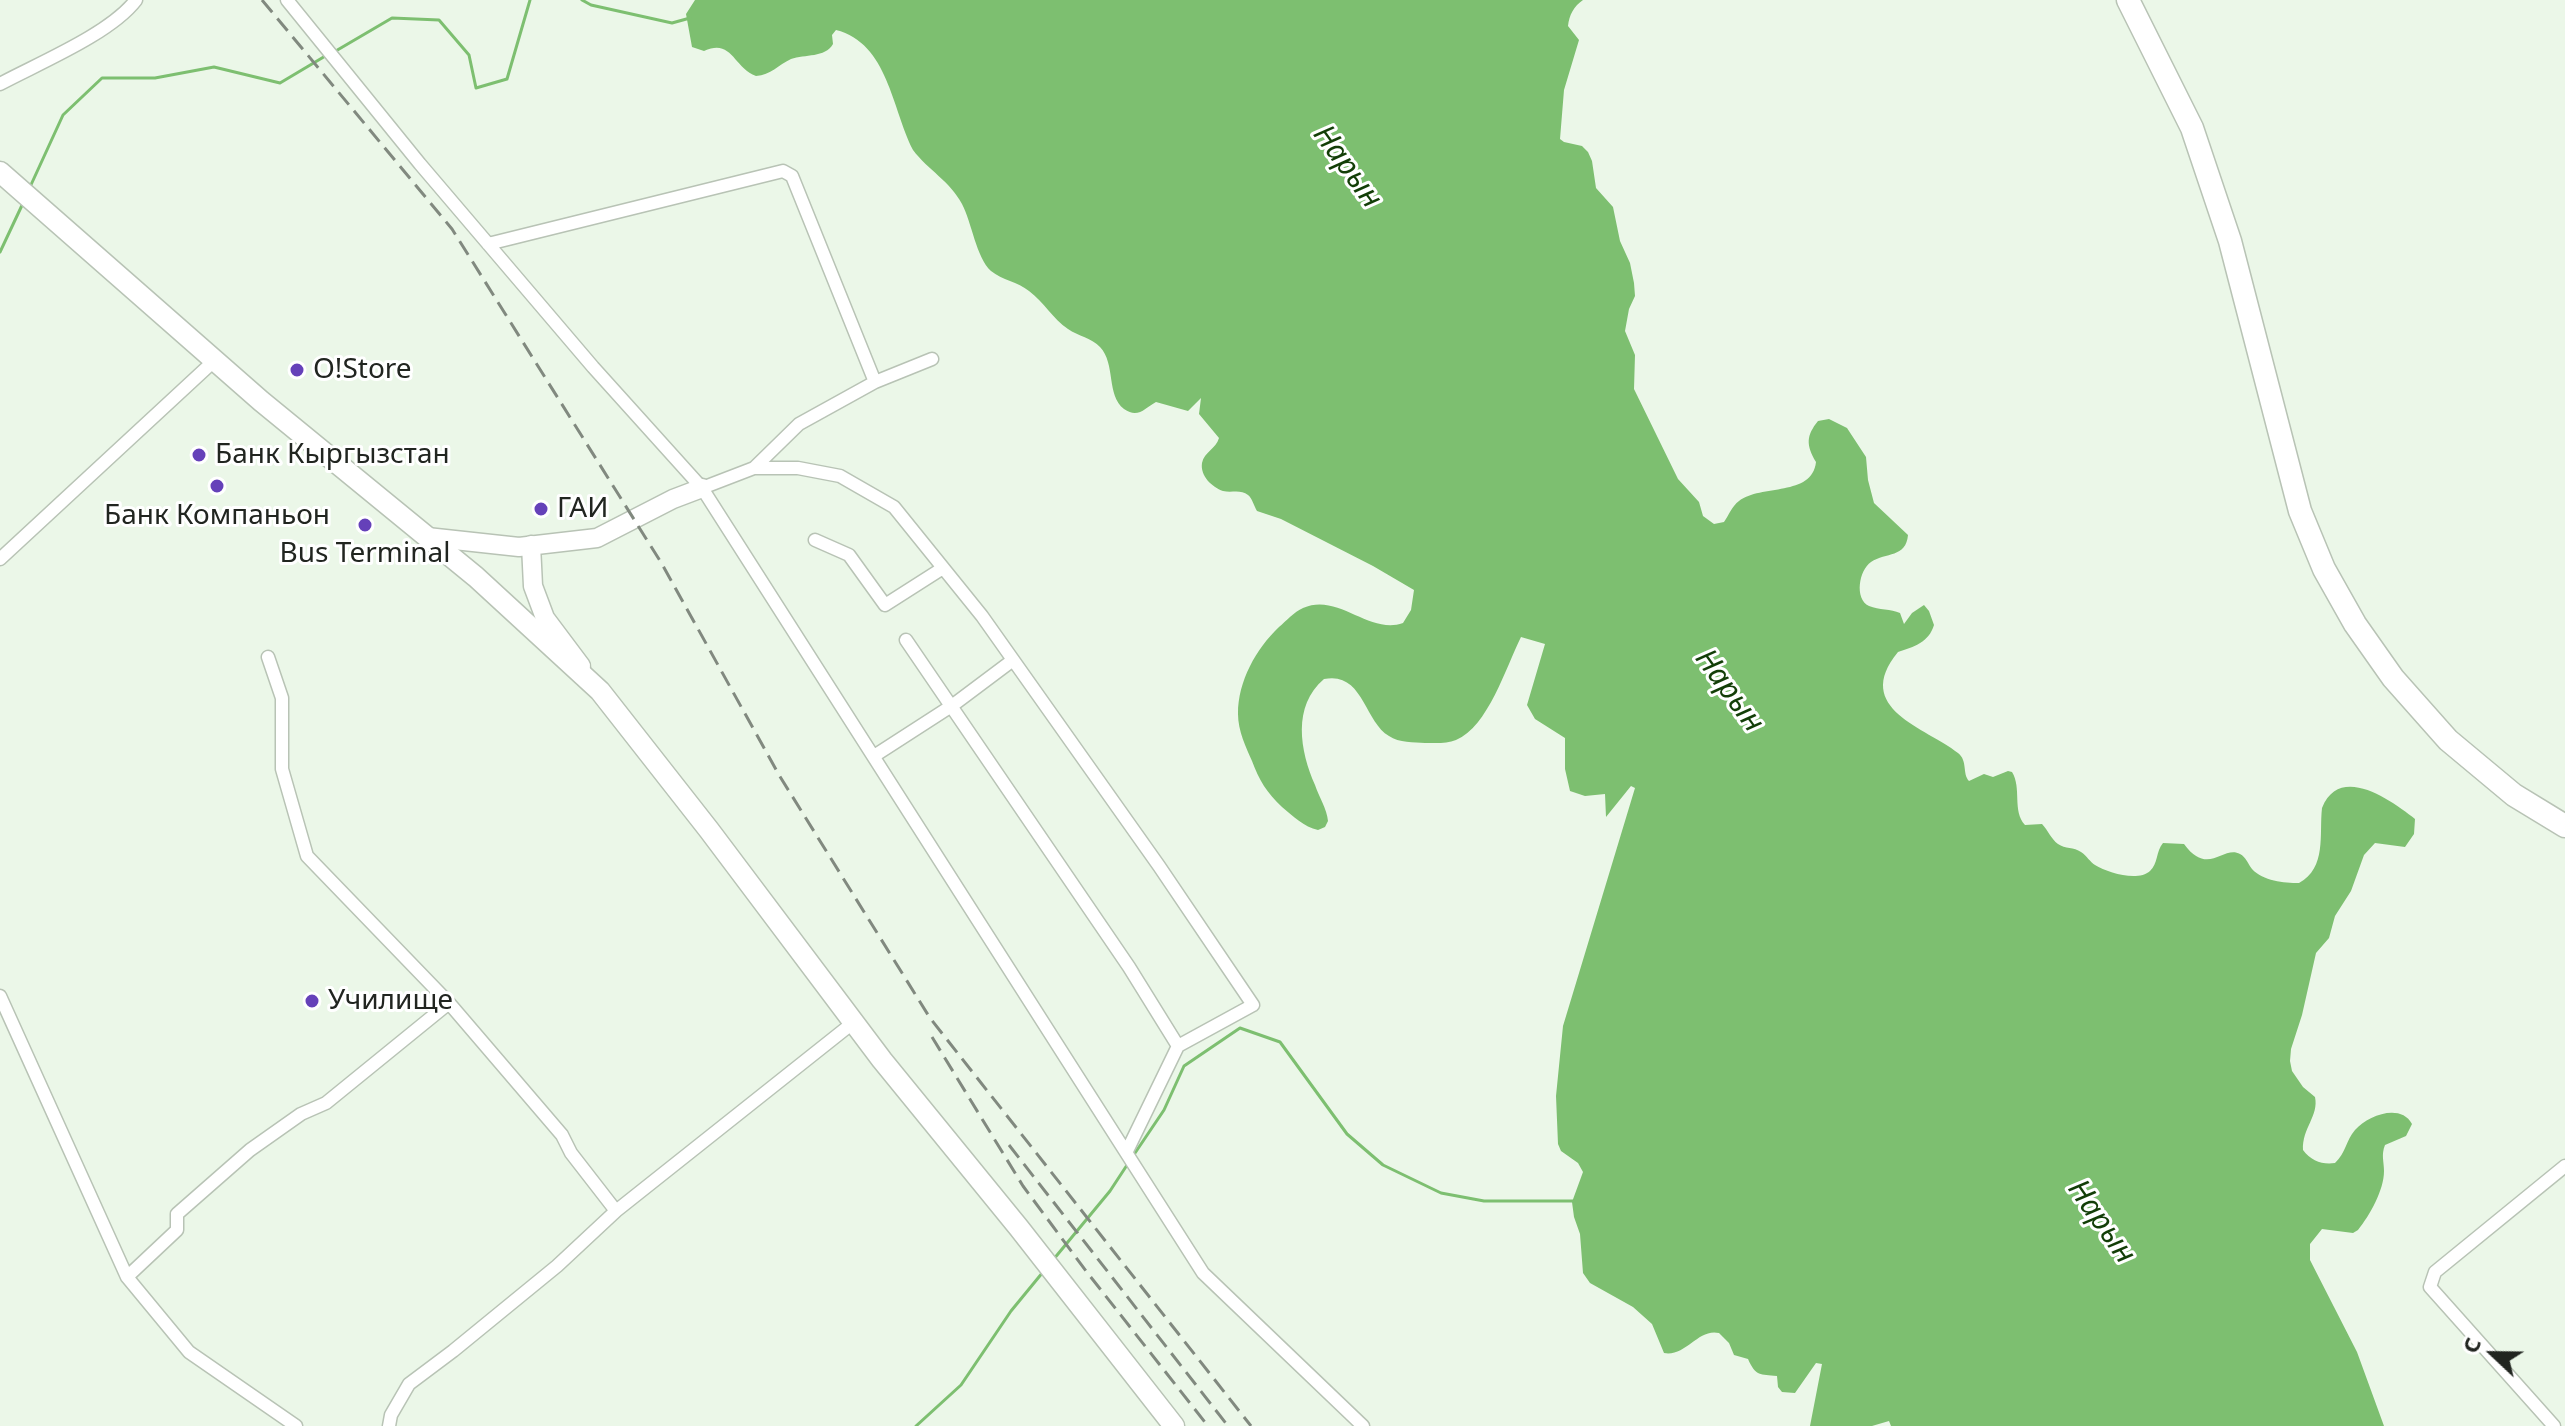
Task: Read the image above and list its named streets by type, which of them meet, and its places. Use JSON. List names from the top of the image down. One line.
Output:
{"water":["Нарын"],"places":["O!Store","Банк Кыргызстан","Банк Компаньон","ГАИ","Bus Terminal","Училище"],"north":"left"}
